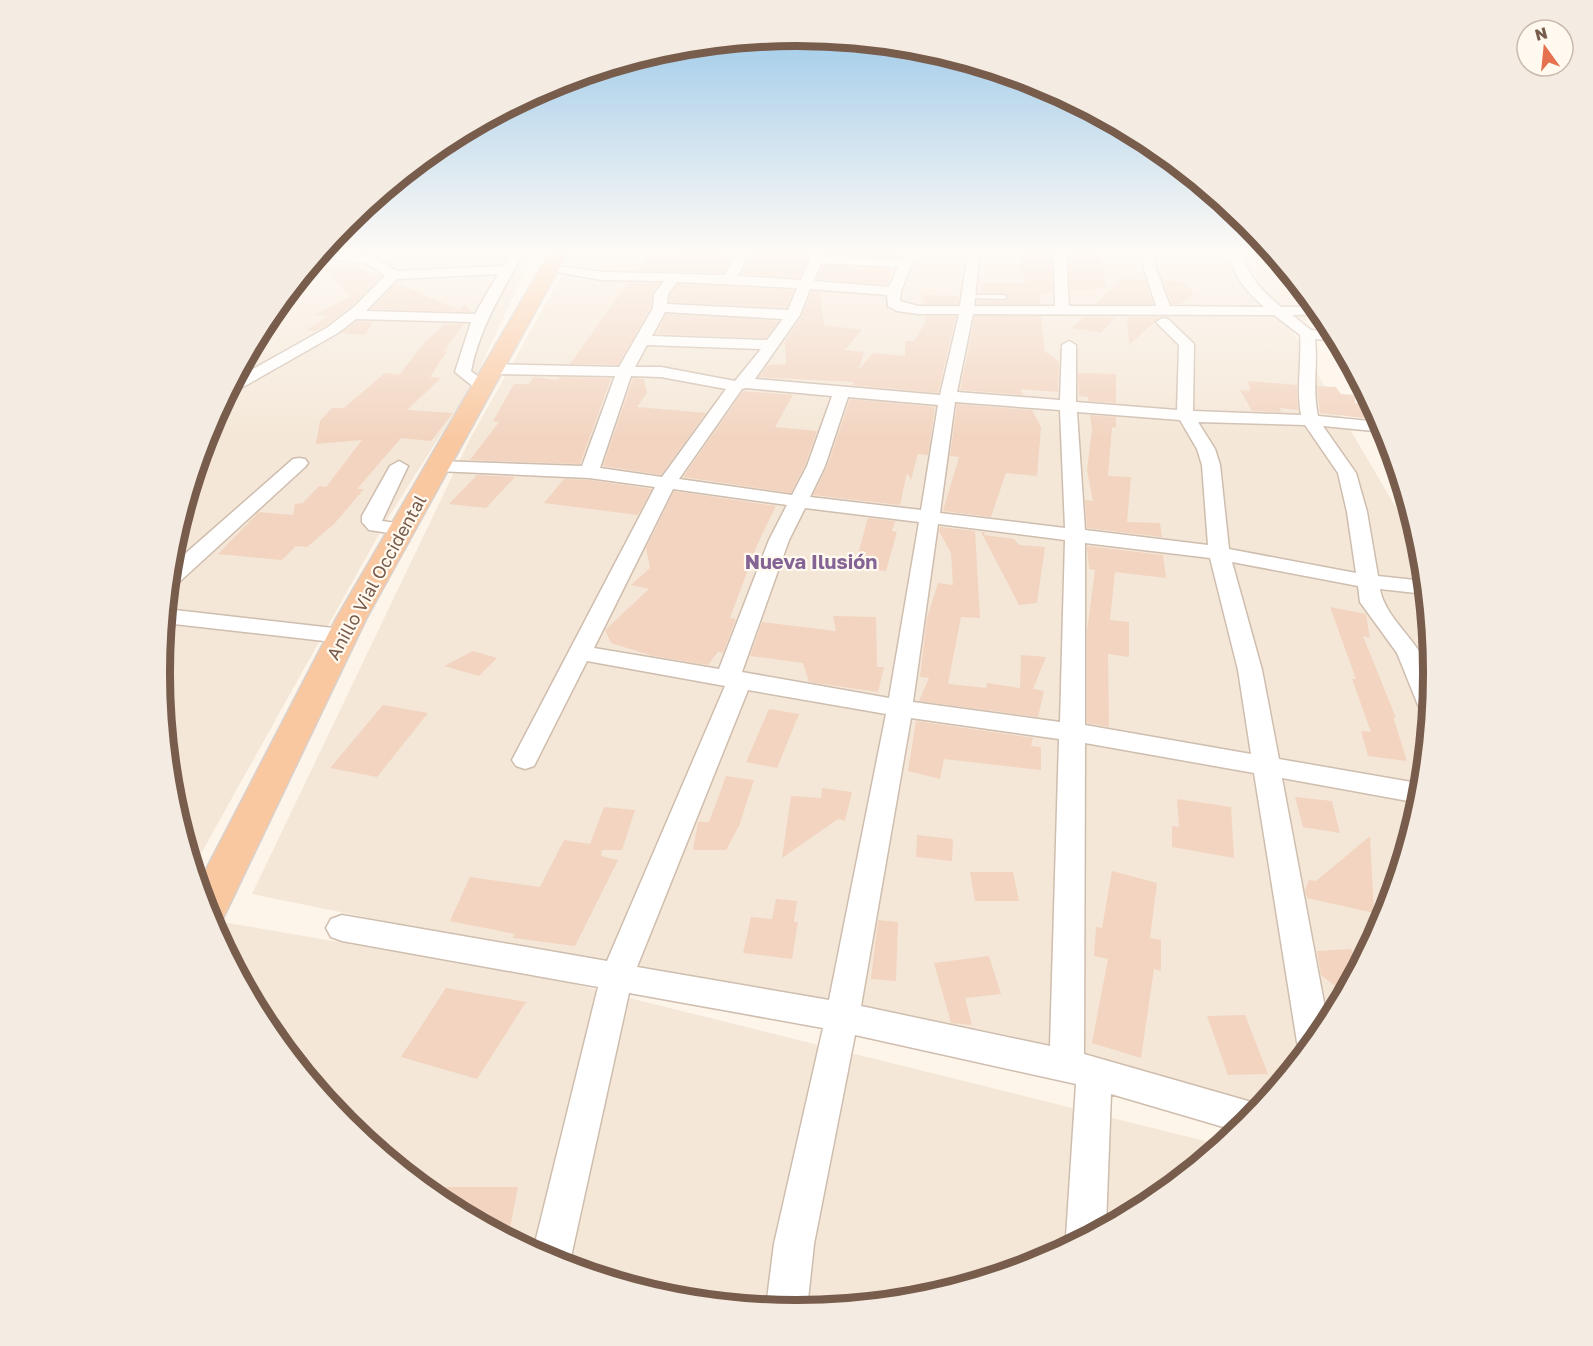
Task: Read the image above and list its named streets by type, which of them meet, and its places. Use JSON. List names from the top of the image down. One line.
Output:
{"streets":{"highway":["Anillo Vial Occidental"]},"districts":["Nueva Ilusión"],"north":"top"}
